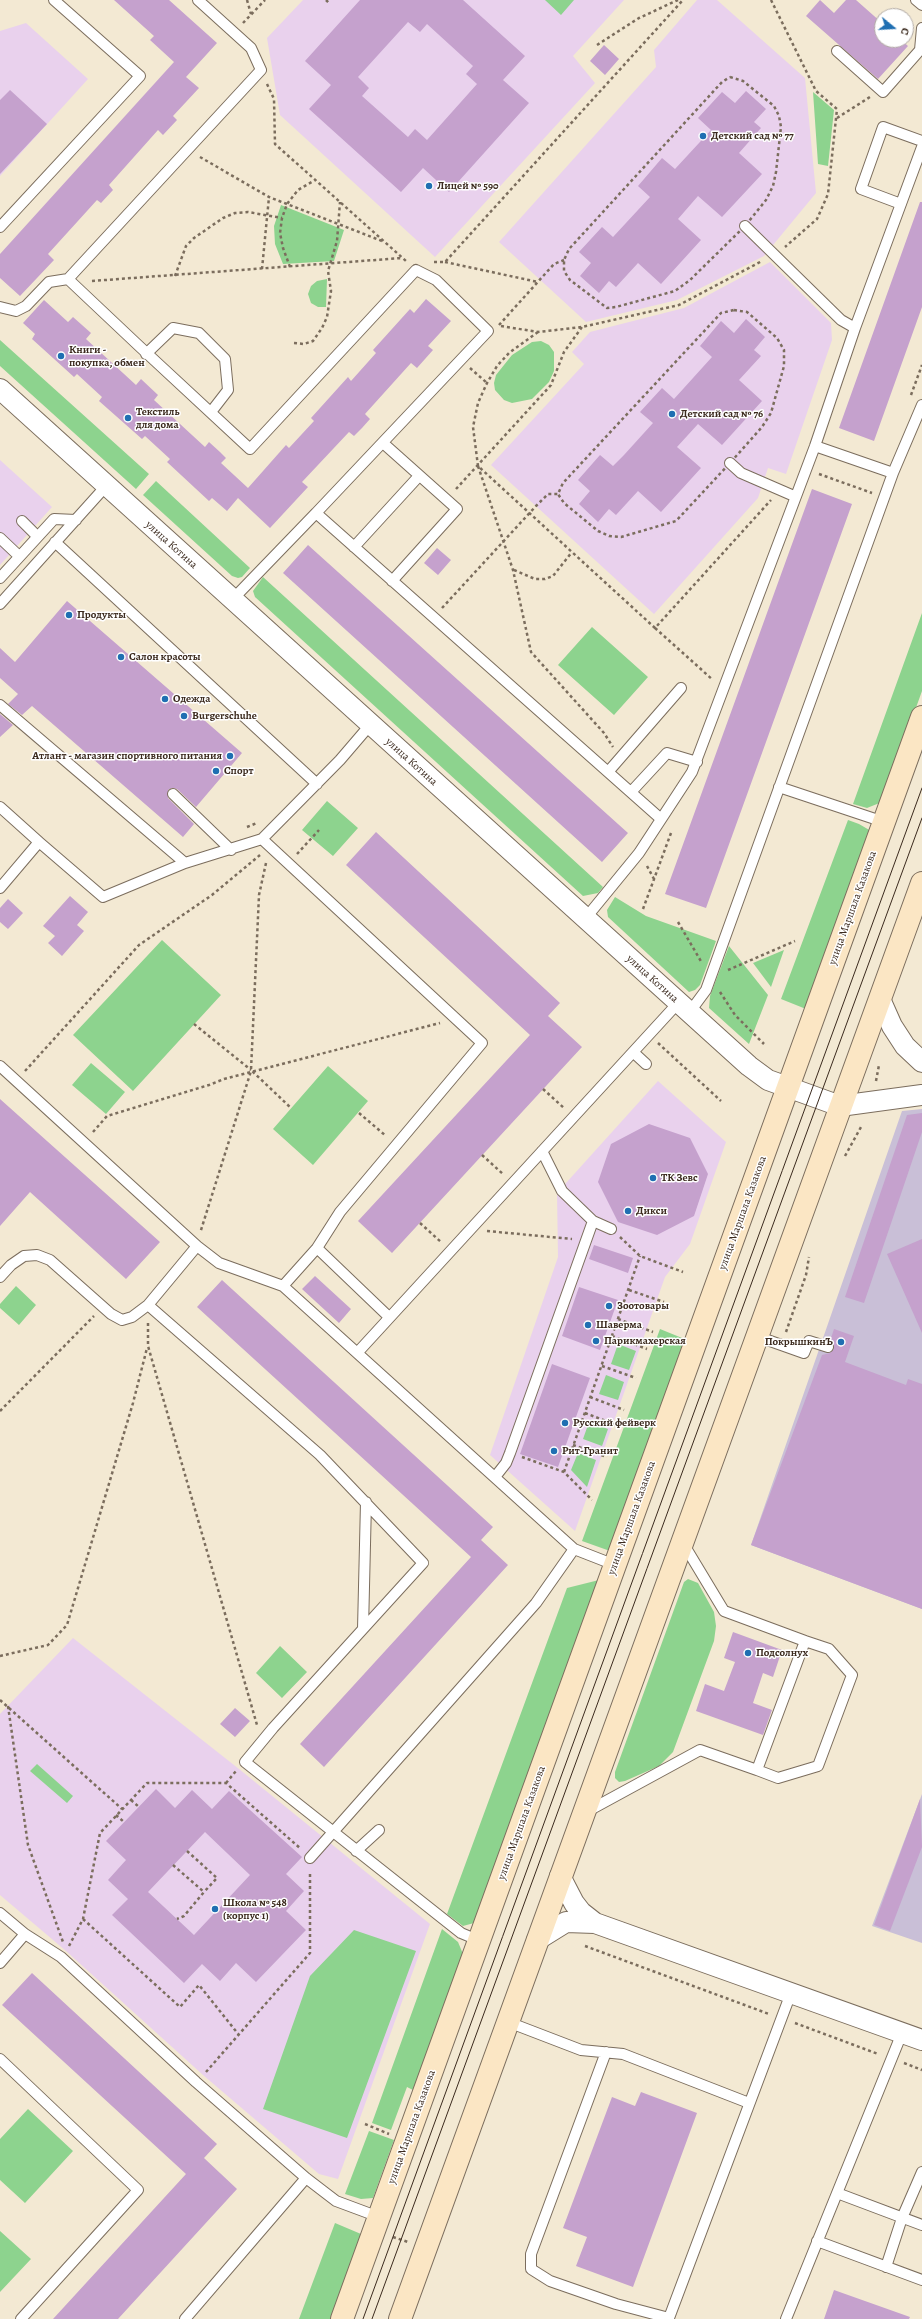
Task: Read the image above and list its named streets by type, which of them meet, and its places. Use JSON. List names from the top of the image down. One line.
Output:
{"streets":{"main road":["улица Маршала Казакова"],"street":["улица Котина"]},"crossings":[["улица Котина","улица Маршала Казакова"]],"places":["Детский сад № 77","Лицей № 590","Книги - покупка, обмен","Детский сад № 76","Текстиль для дома","Продукты","Салон красоты","Одежда","Burgerschuhe","Атлант - магазин спортивного питания","Спорт","ТК Зевс","Дикси","Зоотовары","Шаверма","Парикмахерская","ПокрышкинЪ","Русский фейверк","Рит-Гранит","Подсолнух","Школа № 548 (корпус 1)"],"north":"right"}
